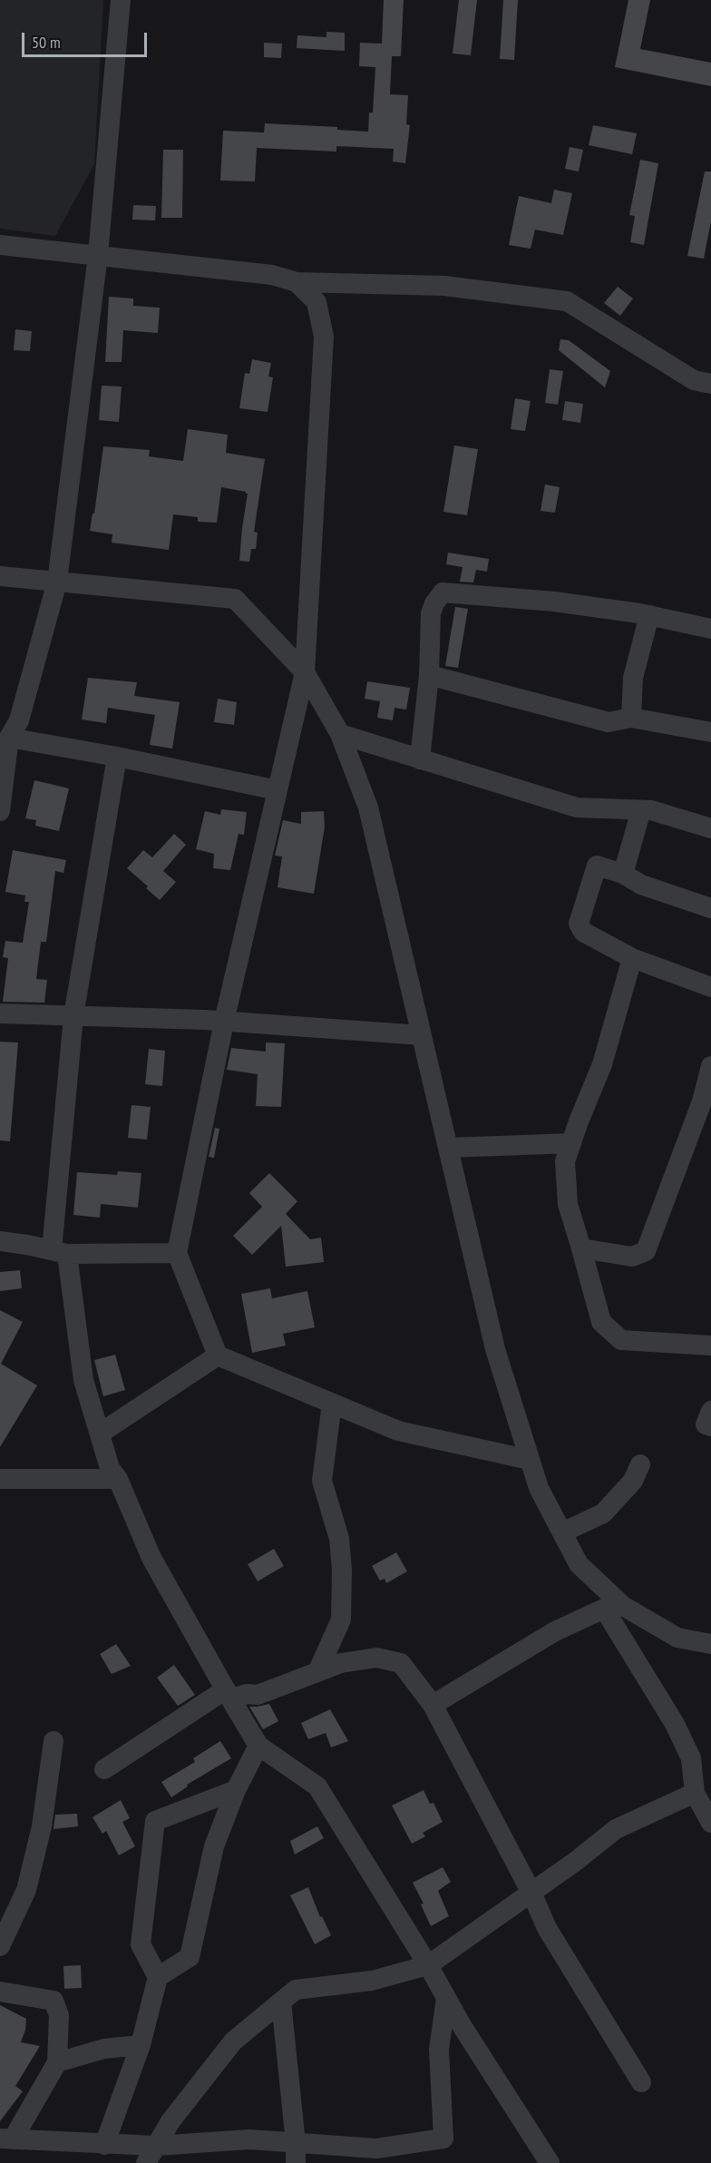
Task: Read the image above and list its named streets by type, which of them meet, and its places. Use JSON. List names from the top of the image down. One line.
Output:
{"scale_bar":"50 m"}
